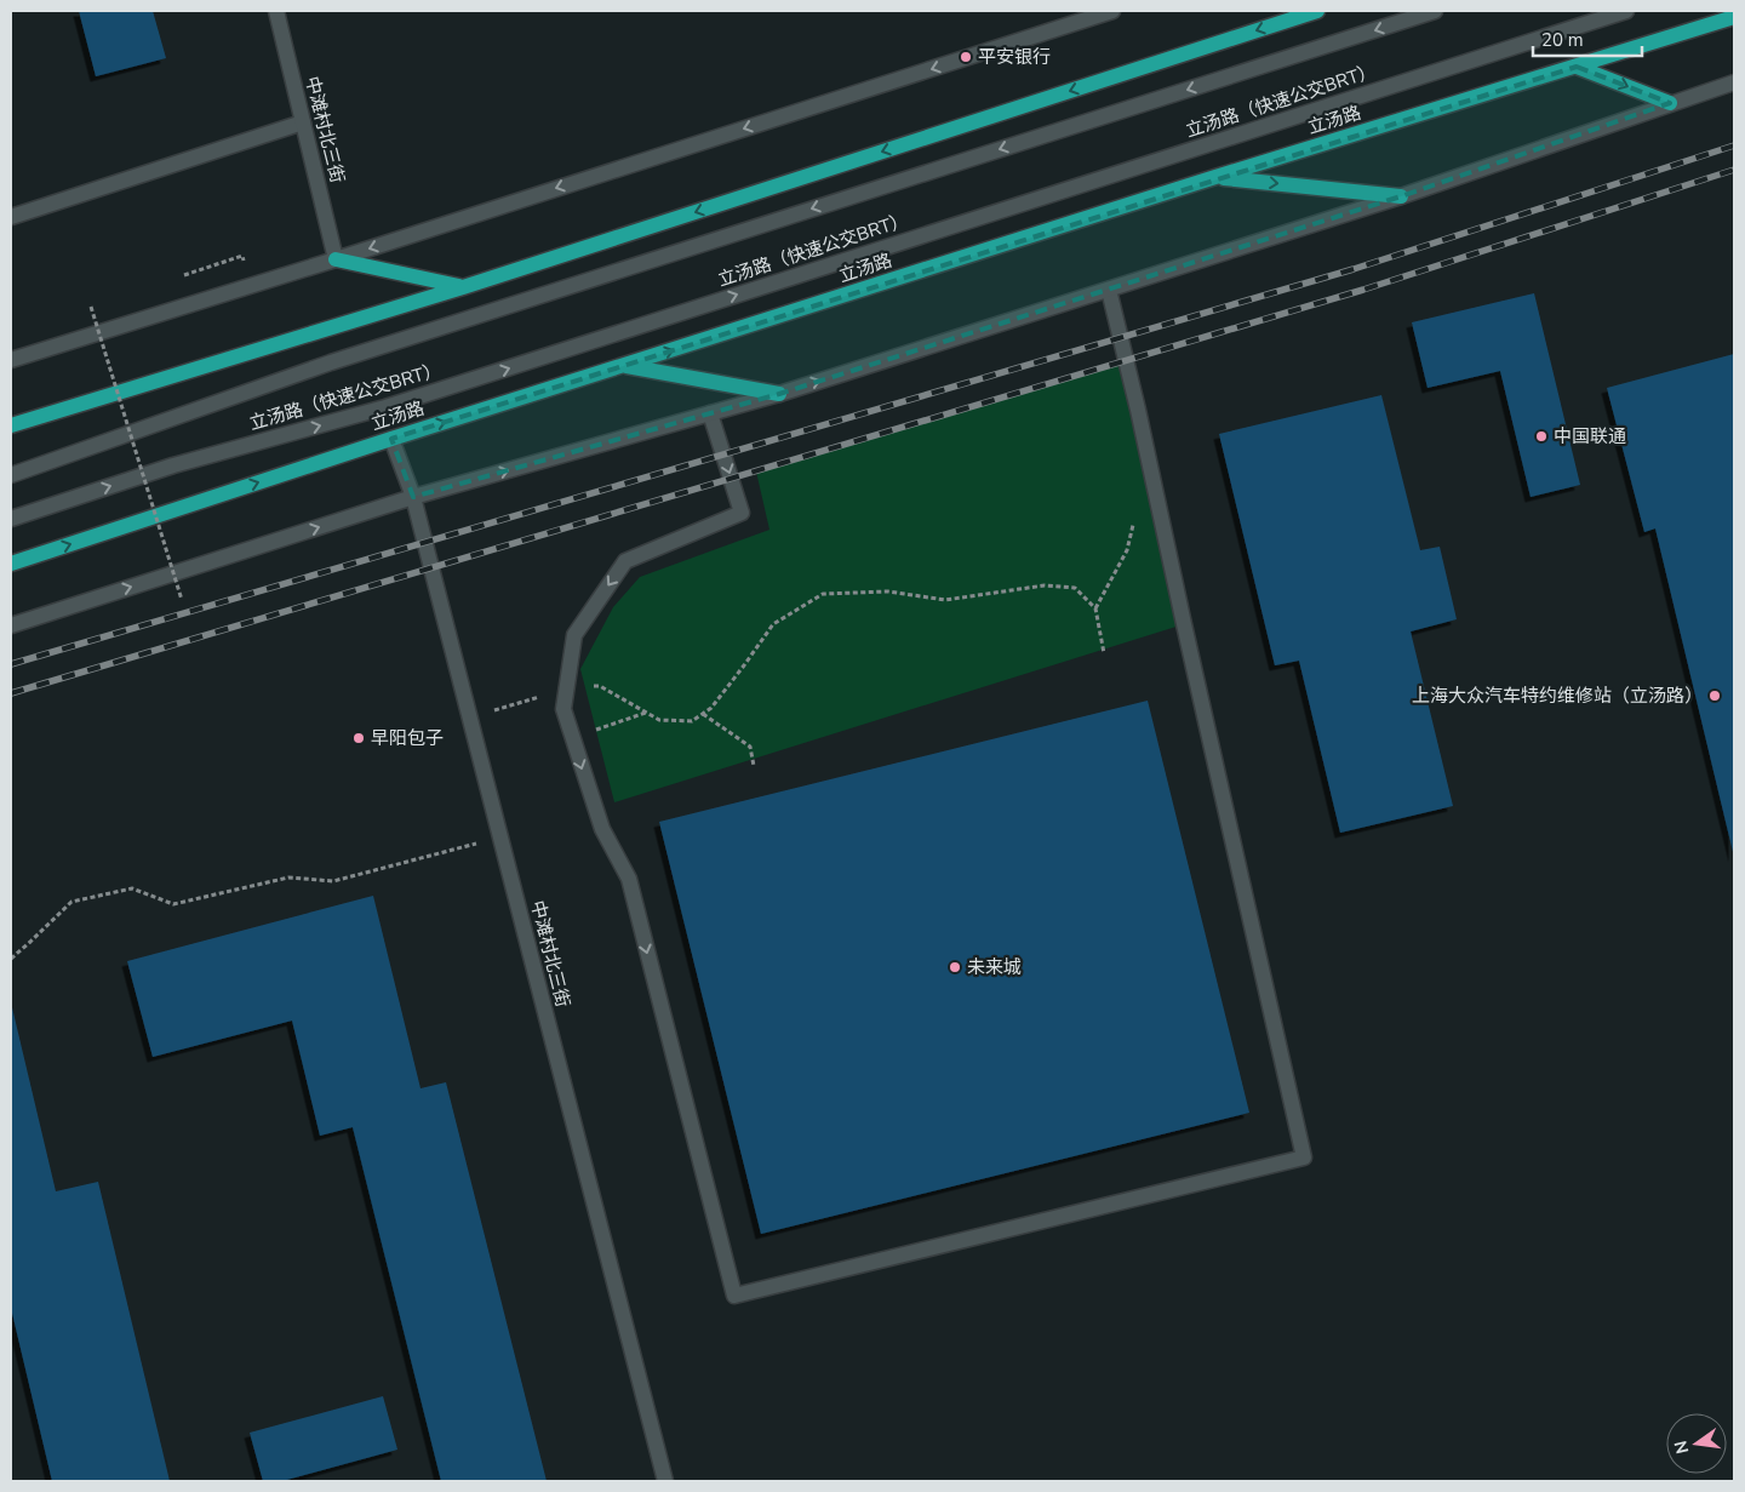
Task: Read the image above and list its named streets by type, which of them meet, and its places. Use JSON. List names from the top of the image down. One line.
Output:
{"streets":{"main road":["立汤路"],"street":["立汤路（快速公交BRT）","中滩村北三街"]},"crossings":[["立汤路","中滩村北三街"]],"places":["平安银行","中国联通","上海大众汽车特约维修站（立汤路）","早阳包子","未来城"],"scale_bar":"20 m","north":"left"}
